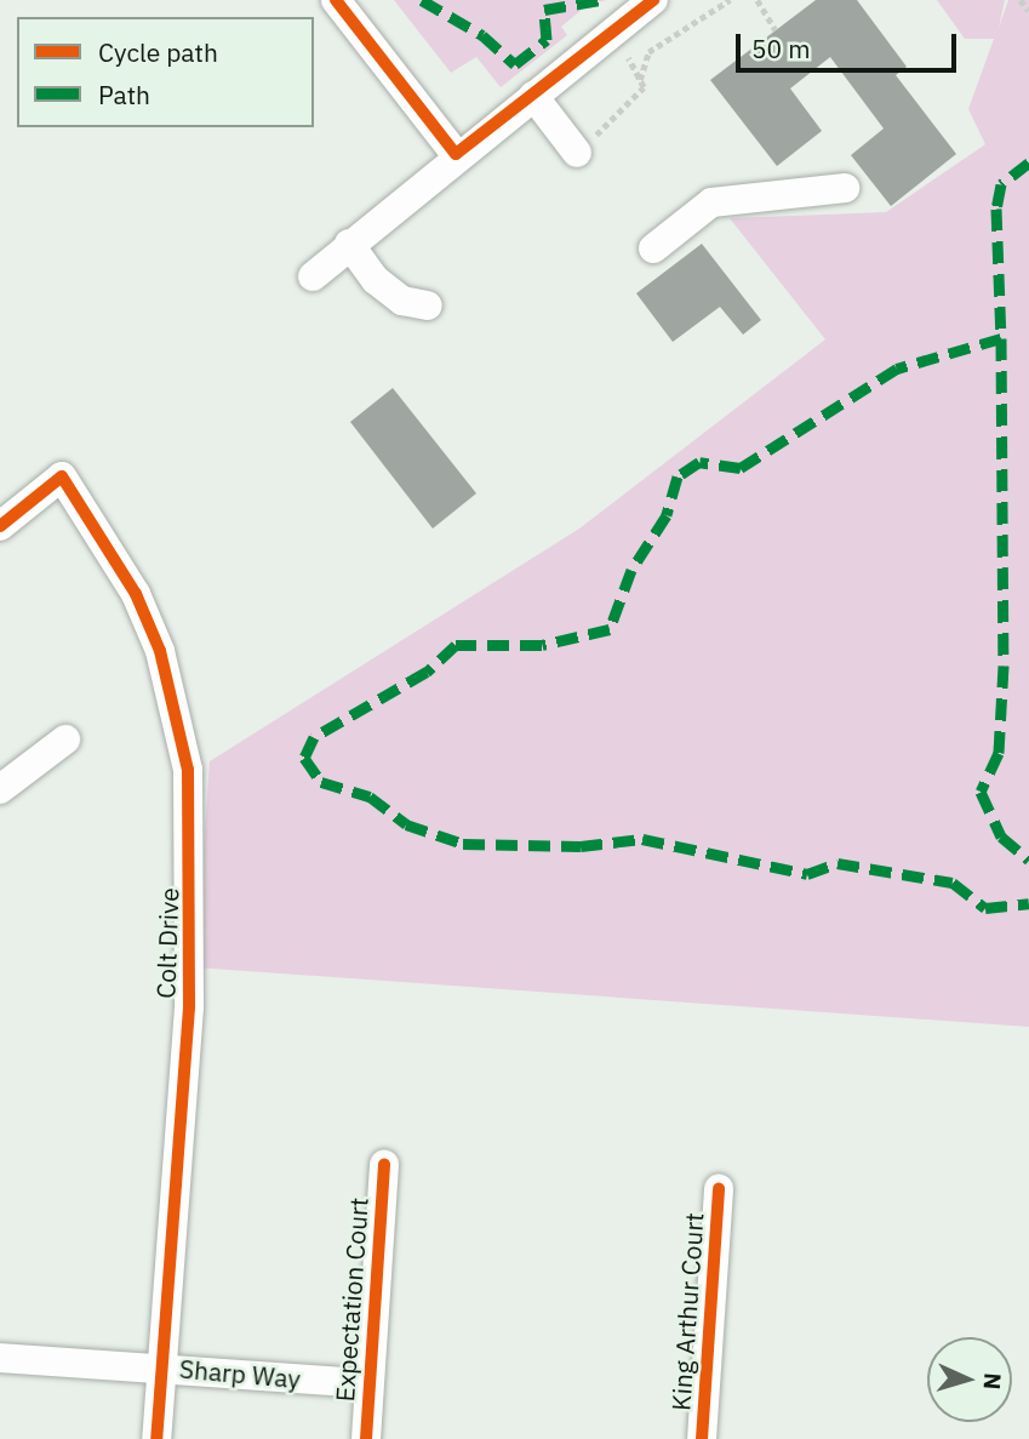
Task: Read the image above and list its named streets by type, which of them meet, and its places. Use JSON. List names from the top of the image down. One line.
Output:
{"streets":{"street":["Colt Drive","Expectation Court","King Arthur Court","Sharp Way"]},"crossings":[["Colt Drive","Sharp Way"],["Expectation Court","Sharp Way"]],"legend":["Cycle path","Path"],"scale_bar":"50 m","north":"right"}
